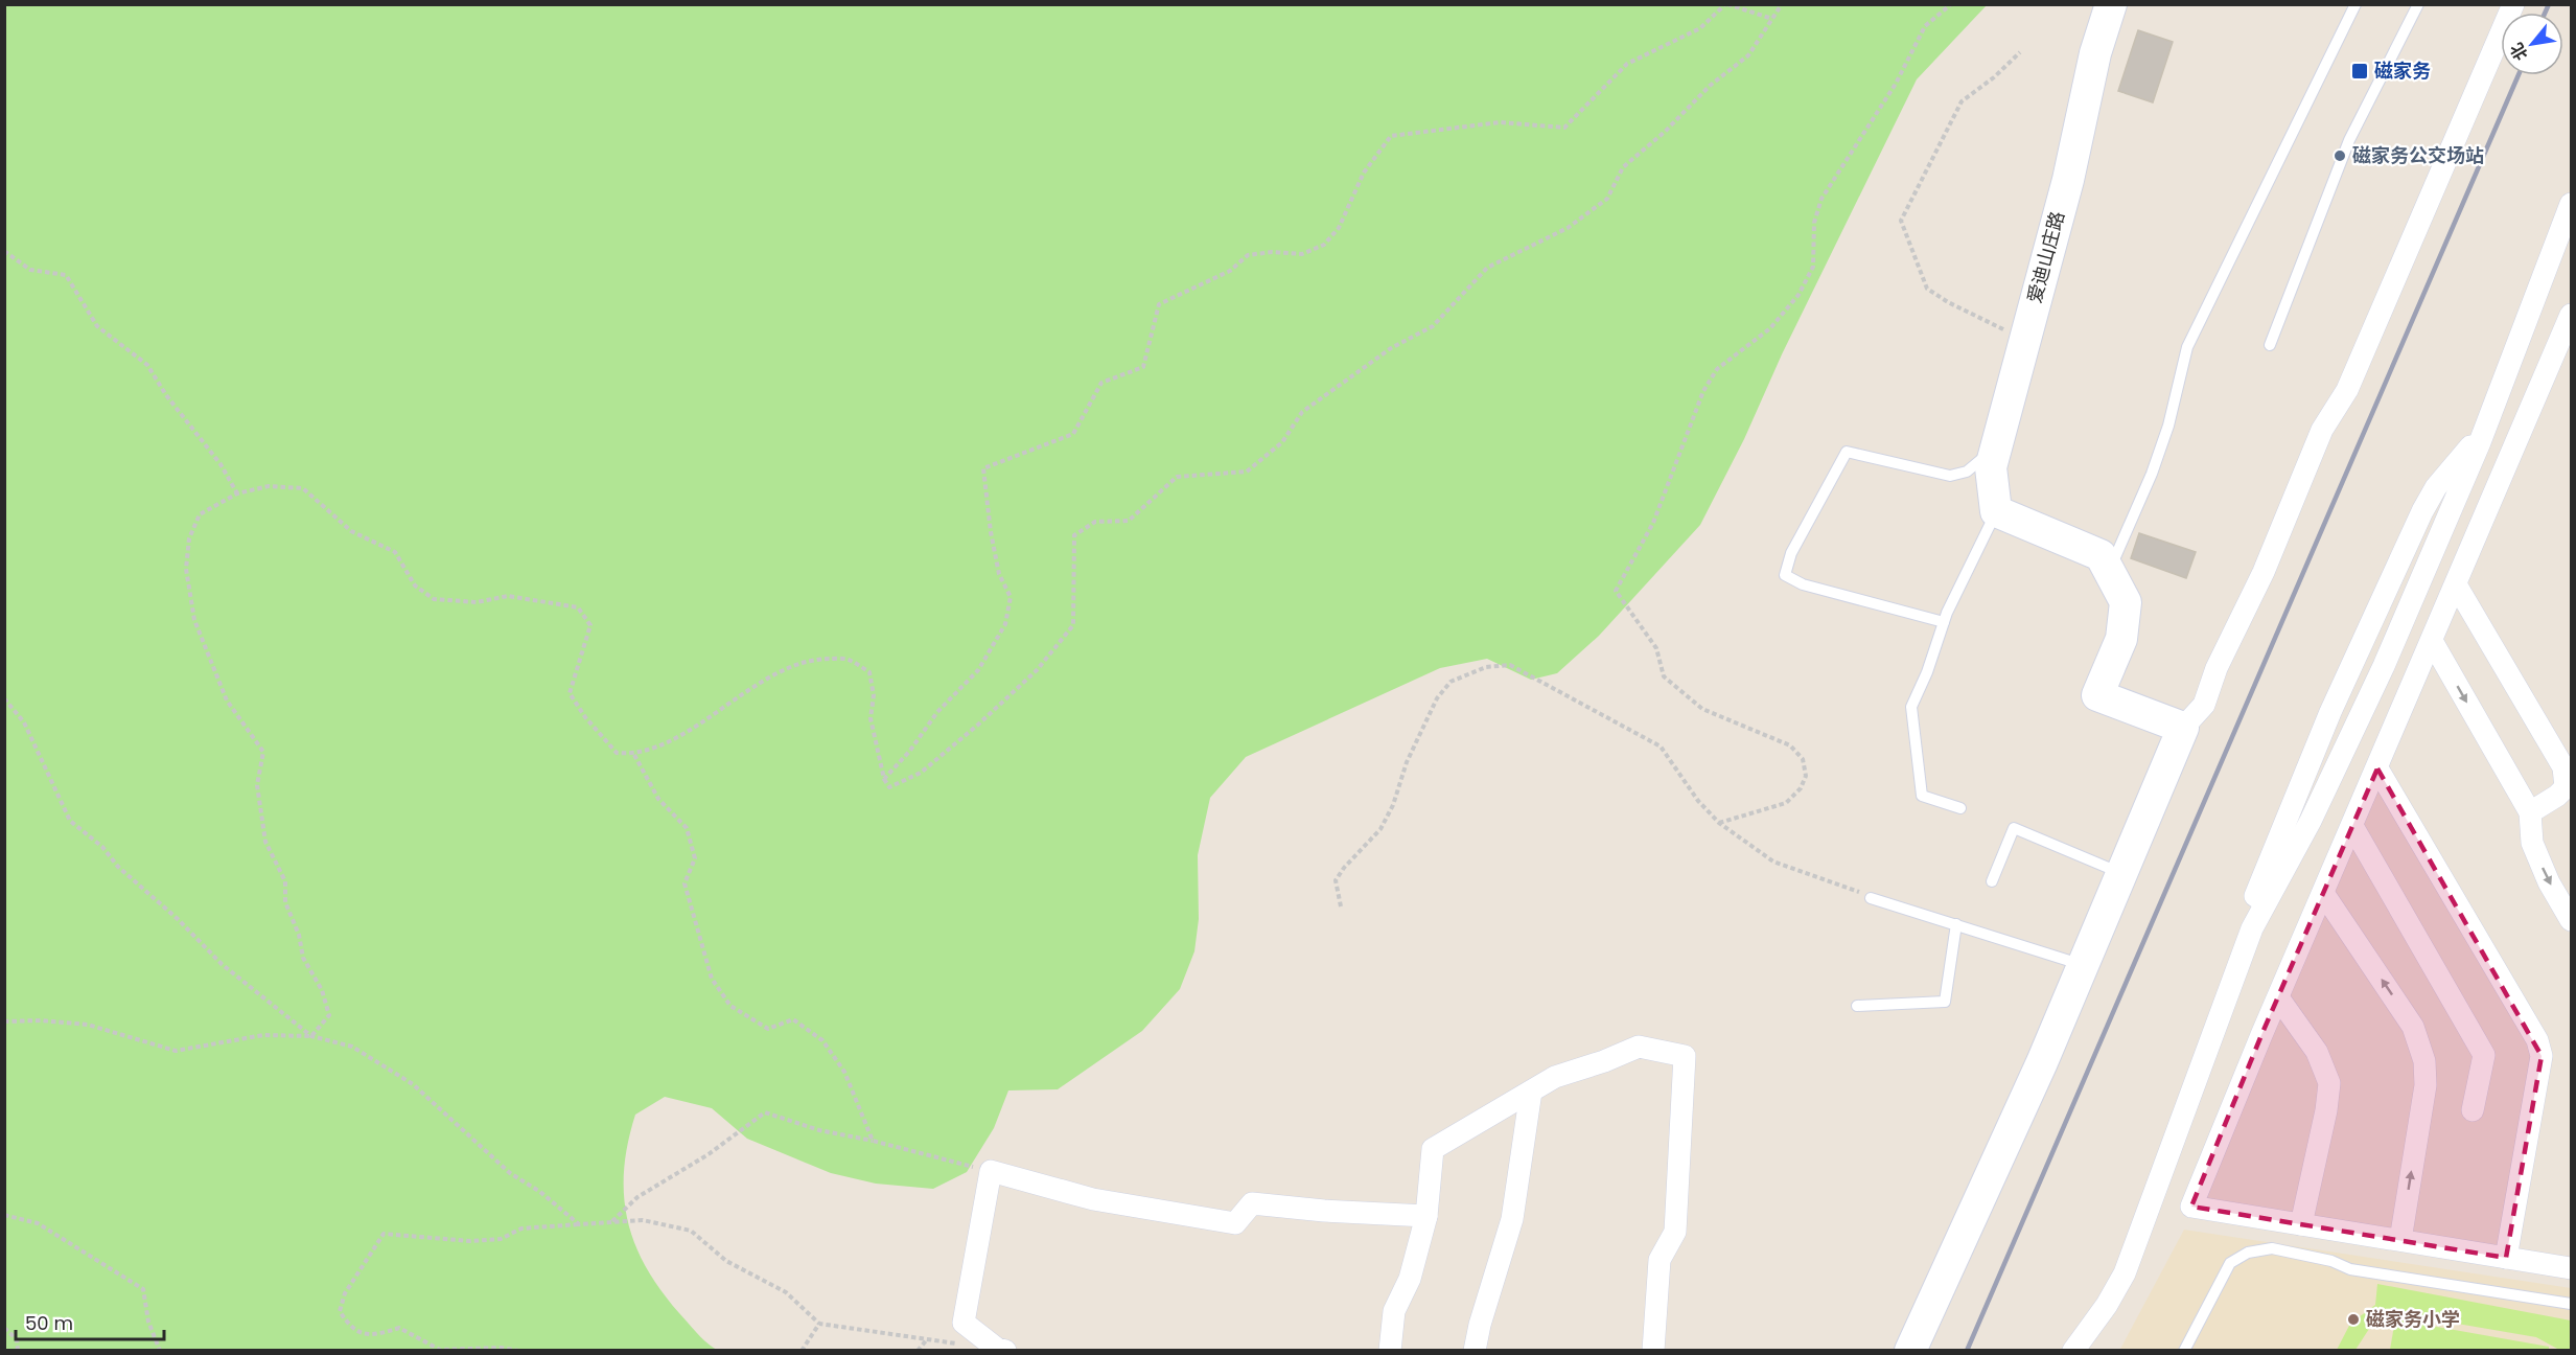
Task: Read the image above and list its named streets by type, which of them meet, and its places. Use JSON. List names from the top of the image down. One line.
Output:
{"streets":{"street":["爱迪山庄路"]},"places":{"transit":["磁家务"],"other":["磁家务公交场站","磁家务小学"]},"scale_bar":"50 m","north":"bottom left"}
